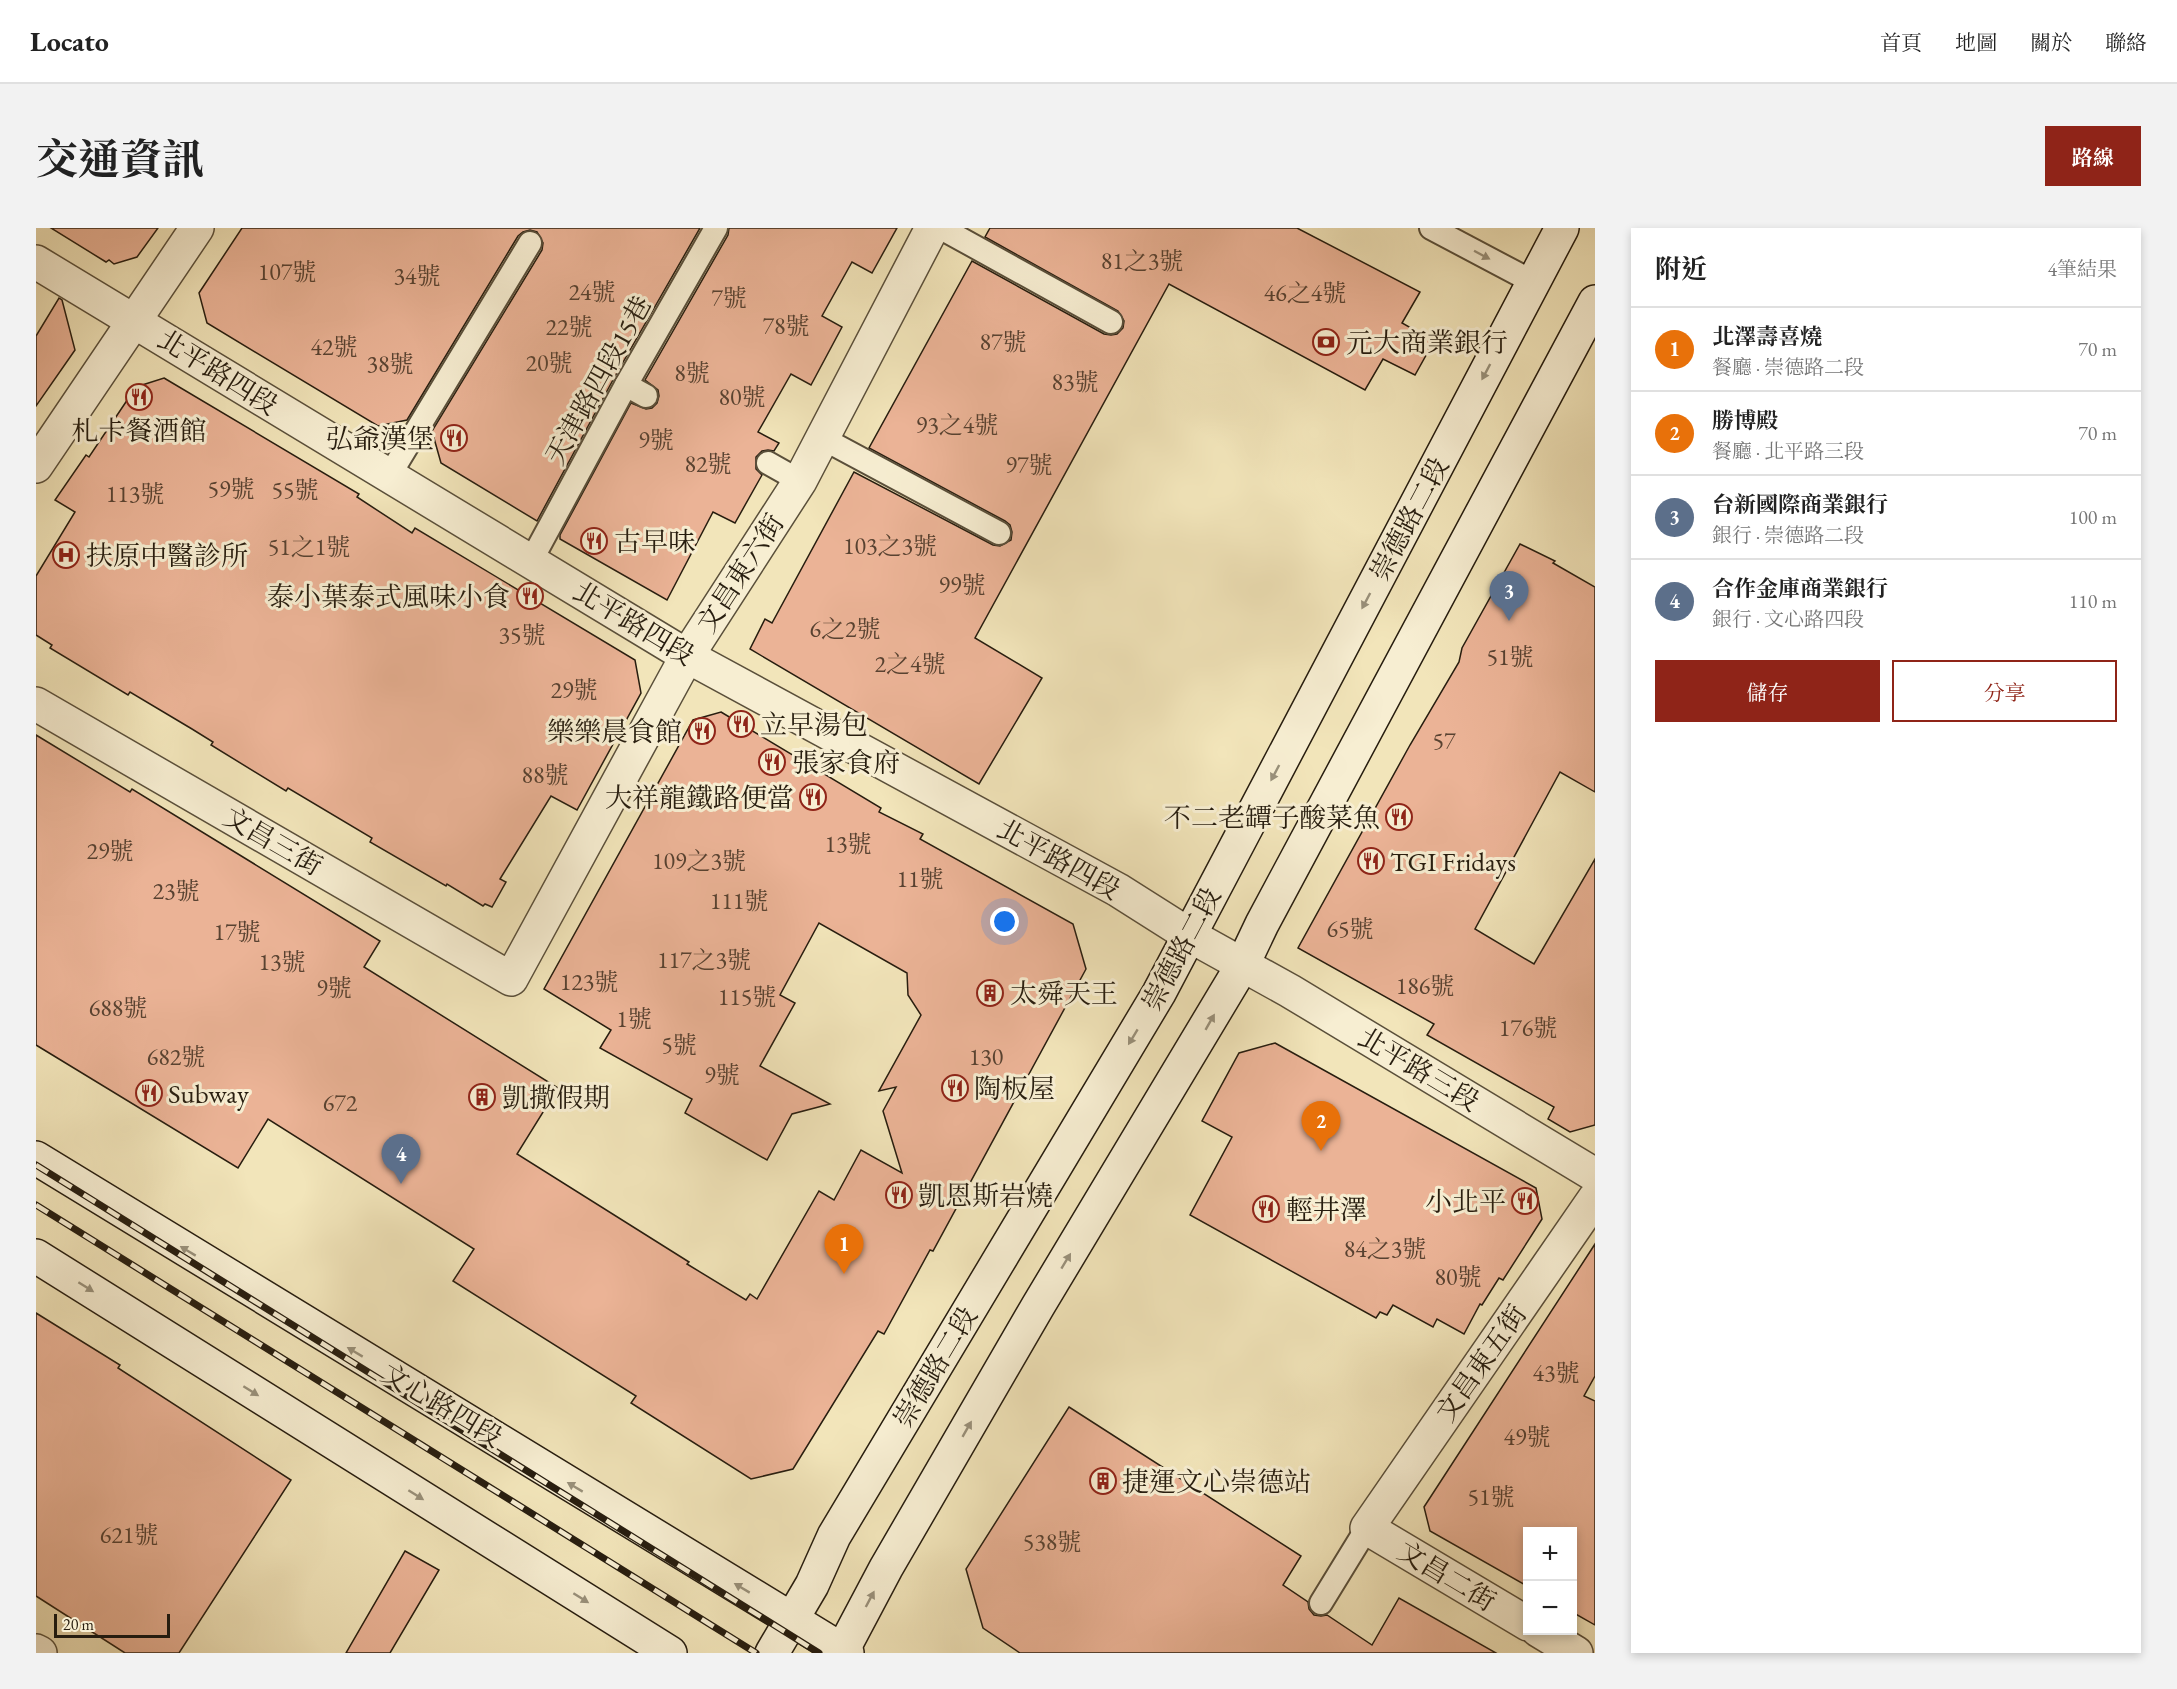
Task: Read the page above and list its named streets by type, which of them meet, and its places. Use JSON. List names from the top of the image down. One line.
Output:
{"streets":{"main road":["北平路四段","崇德路二段","文昌東六街","文昌三街","北平路三段","文昌東五街","文心路四段","文昌二街"],"lane":["天津路四段15巷"]},"crossings":[["北平路四段","天津路四段15巷"],["北平路四段","崇德路二段"],["北平路四段","文昌東六街"],["北平路四段","北平路三段"],["崇德路二段","文心路四段"],["文昌東六街","文昌三街"],["文昌東五街","文昌二街"]],"places":{"bank":["元大商業銀行"],"restaurant":["札卡餐酒館","弘爺漢堡","古早味","泰小葉泰式風味小食","立早湯包","樂樂晨食館","張家食府","大祥龍鐵路便當","不二老罈子酸菜魚","TGI Fridays","陶板屋","Subway","凱恩斯岩燒","小北平","輕井澤"],"hospital":["扶原中醫診所"],"building":["太舜天王","凱撒假期","捷運文心崇德站"]},"house_numbers":["81之3號","107號","34號","24號","46之4號","7號","78號","22號","87號","42號","20號","38號","8號","83號","80號","93之4號","9號","82號","97號","59號","55號","113號","103之3號","51之1號","99號","6之2號","35號","51號","2之4號","29號","57","88號","13號","29號","109之3號","11號","23號","111號","65號","17號","117之3號","13號","123號","186號","9號","115號","688號","1號","176號","5號","682號","130","9號","672","84之3號","80號","43號","49號","51號","621號","538號"],"scale_bar":"20 m","page":{"header":"Locato","nav":["首頁","地圖","關於","聯絡"],"title":"交通資訊","buttons":["路線",["儲存","分享"]],"heading":["附近","4筆結果"],"list":[{"mark":"1","name":"北澤壽喜燒","note":"餐廳 · 崇德路二段","value":"70 m"},{"mark":"2","name":"勝博殿","note":"餐廳 · 北平路三段","value":"70 m"},{"mark":"3","name":"台新國際商業銀行","note":"銀行 · 崇德路二段","value":"100 m"},{"mark":"4","name":"合作金庫商業銀行","note":"銀行 · 文心路四段","value":"110 m"}],"pins":["3","2","4","1"],"map_buttons":["+","−"],"scale":"20 m"}}
